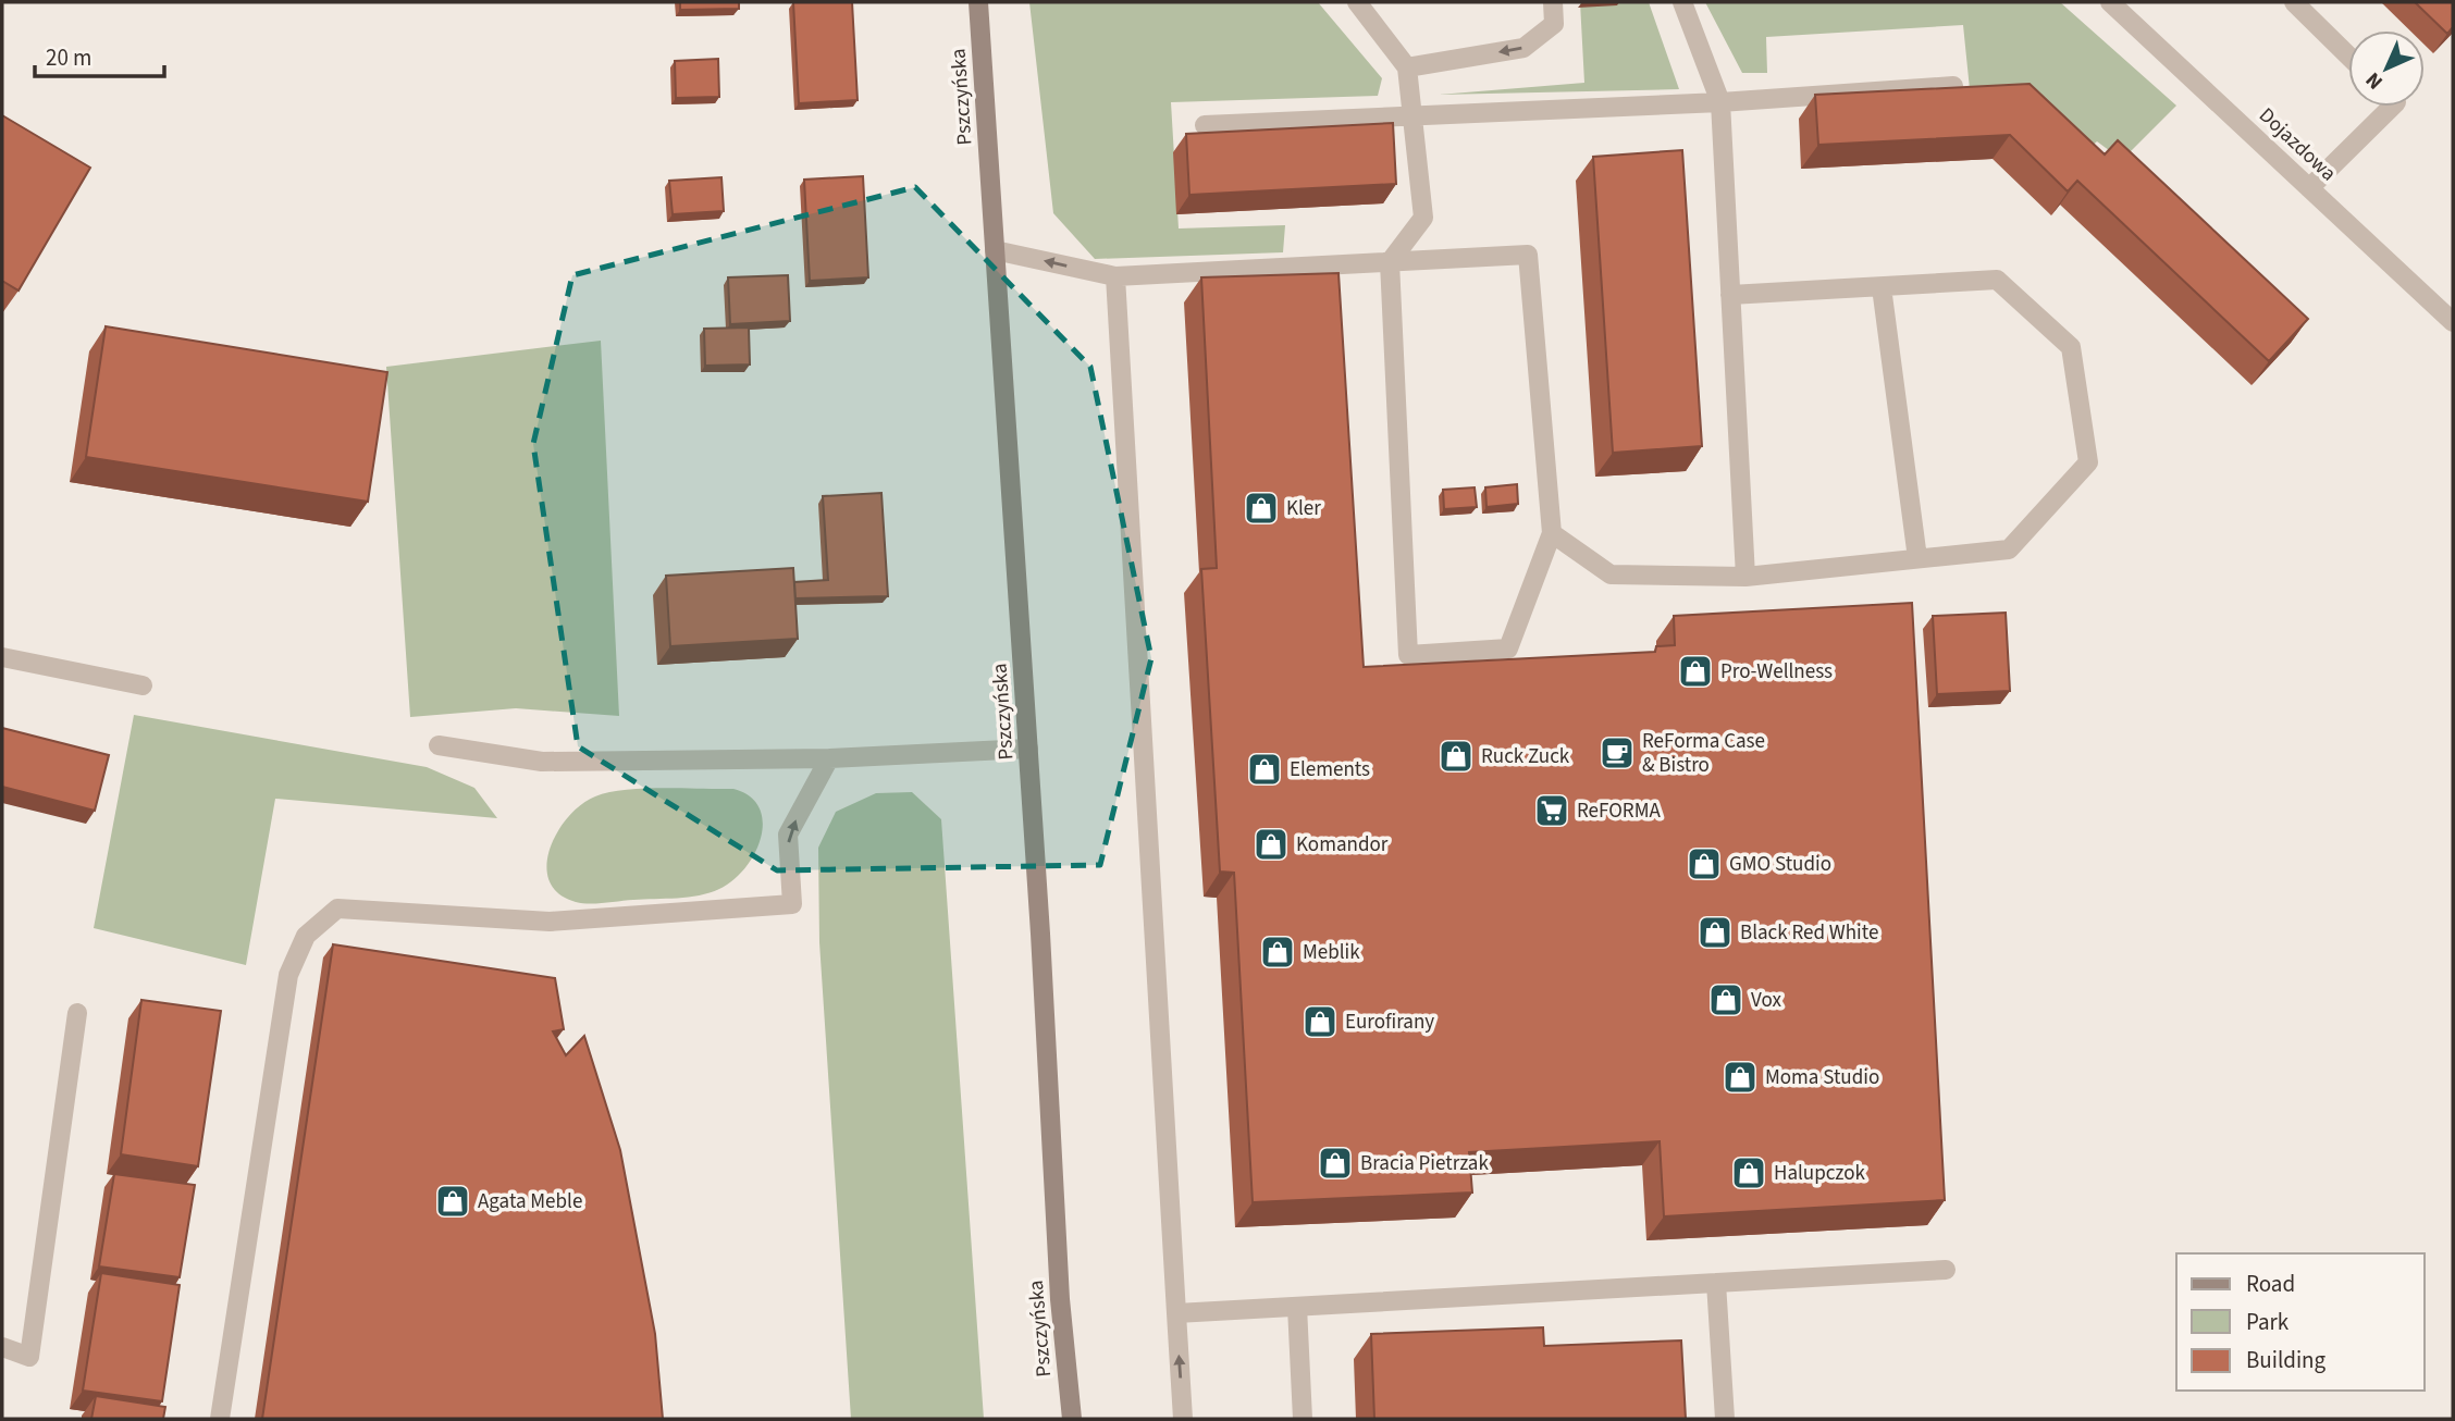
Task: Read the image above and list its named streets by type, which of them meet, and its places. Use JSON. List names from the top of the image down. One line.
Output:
{"streets":{"main road":["Pszczyńska"],"lane":["Dojazdowa"]},"places":{"shop":["Kler","Pro-Wellness","Ruck Zuck","Elements","Komandor","GMO Studio","Black Red White","Meblik","Vox","Eurofirany","Moma Studio","Bracia Pietrzak","Halupczok","Agata Meble"],"cafe":["ReForma Case & Bistro"],"supermarket":["ReFORMA"]},"legend":["Road","Park","Building"],"scale_bar":"20 m","north":"bottom left"}
